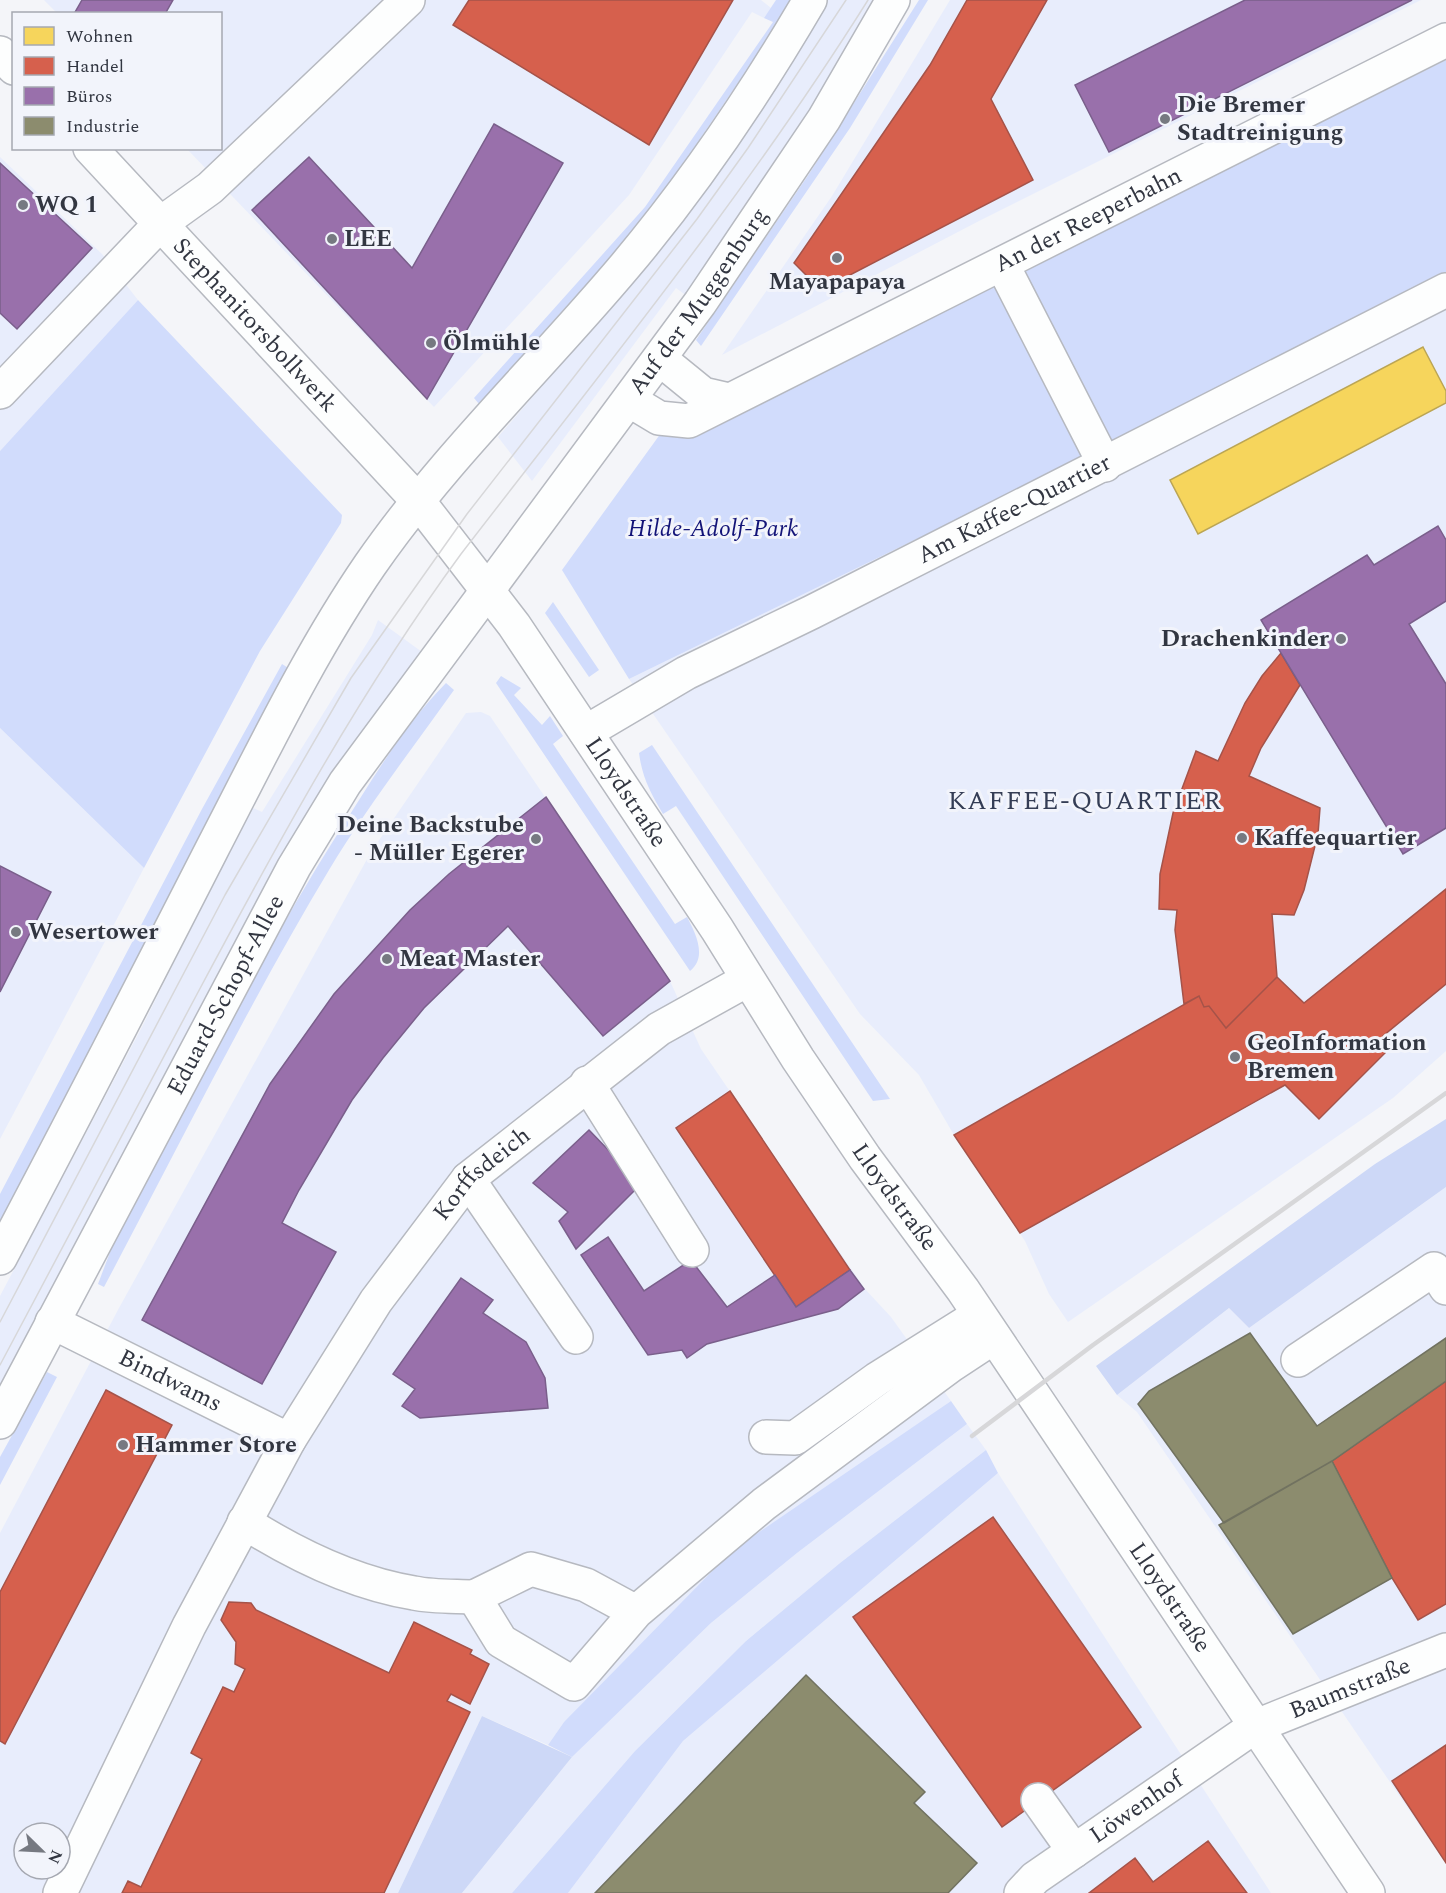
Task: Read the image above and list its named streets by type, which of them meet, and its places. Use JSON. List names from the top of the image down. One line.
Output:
{"streets":{"street":["An der Reeperbahn","Auf der Muggenburg","Stephanitorsbollwerk","Am Kaffee-Quartier","Lloydstraße","Eduard-Schopf-Allee","Korffsdeich","Bindwams","Baumstraße","Löwenhof"]},"crossings":[["An der Reeperbahn","Auf der Muggenburg"],["Auf der Muggenburg","Lloydstraße"],["Auf der Muggenburg","Eduard-Schopf-Allee"],["Stephanitorsbollwerk","Lloydstraße"],["Am Kaffee-Quartier","Lloydstraße"],["Lloydstraße","Eduard-Schopf-Allee"],["Lloydstraße","Korffsdeich"],["Lloydstraße","Baumstraße"],["Lloydstraße","Löwenhof"],["Eduard-Schopf-Allee","Bindwams"],["Korffsdeich","Bindwams"],["Baumstraße","Löwenhof"]],"districts":["KAFFEE-QUARTIER"],"parks":["Hilde-Adolf-Park"],"places":["Die Bremer Stadtreinigung","WQ 1","LEE","Mayapapaya","Ölmühle","Drachenkinder","Kaffeequartier","Deine Backstube - Müller Egerer","Wesertower","Meat Master","GeoInformation Bremen","Hammer Store"],"legend":["Wohnen","Handel","Büros","Industrie"],"north":"bottom right"}
